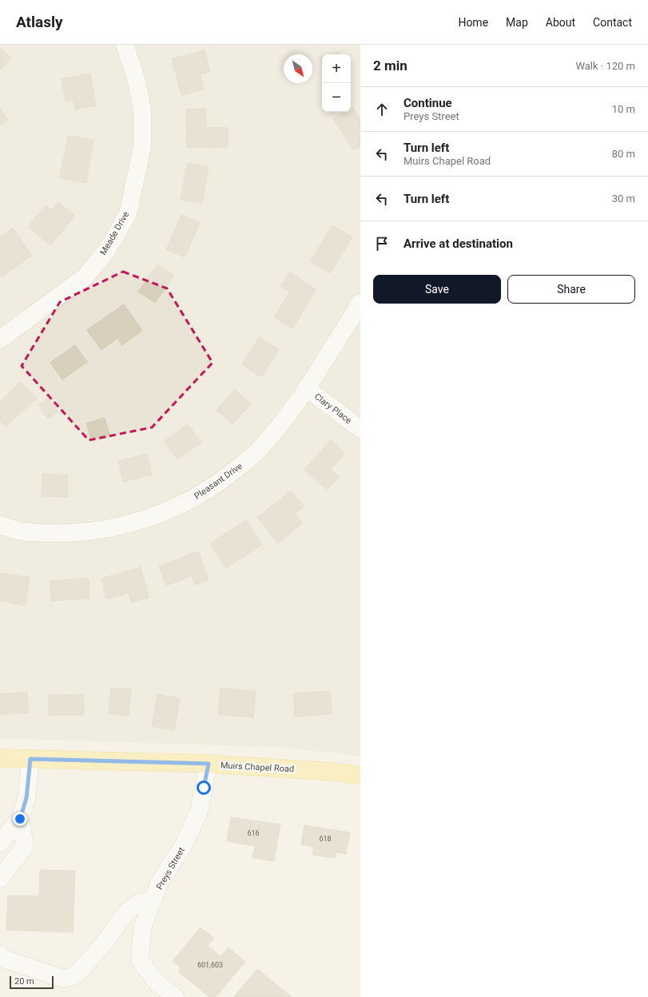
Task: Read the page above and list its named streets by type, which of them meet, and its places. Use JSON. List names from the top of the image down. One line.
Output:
{"streets":{"main road":["Muirs Chapel Road"],"street":["Meade Drive","Clary Place","Pleasant Drive","Preys Street"]},"crossings":[["Clary Place","Pleasant Drive"],["Muirs Chapel Road","Preys Street"]],"house_numbers":["616","618","601,603"],"scale_bar":"20 m","north":"bottom right","page":{"header":"Atlasly","nav":["Home","Map","About","Contact"],"heading":["2 min","Walk · 120 m"],"map_buttons":["+","−"],"list":[["Continue","Preys Street","10 m"],["Turn left","Muirs Chapel Road","80 m"],["Turn left","30 m"],"Arrive at destination"],"buttons":["Save","Share"],"scale":"20 m"}}
